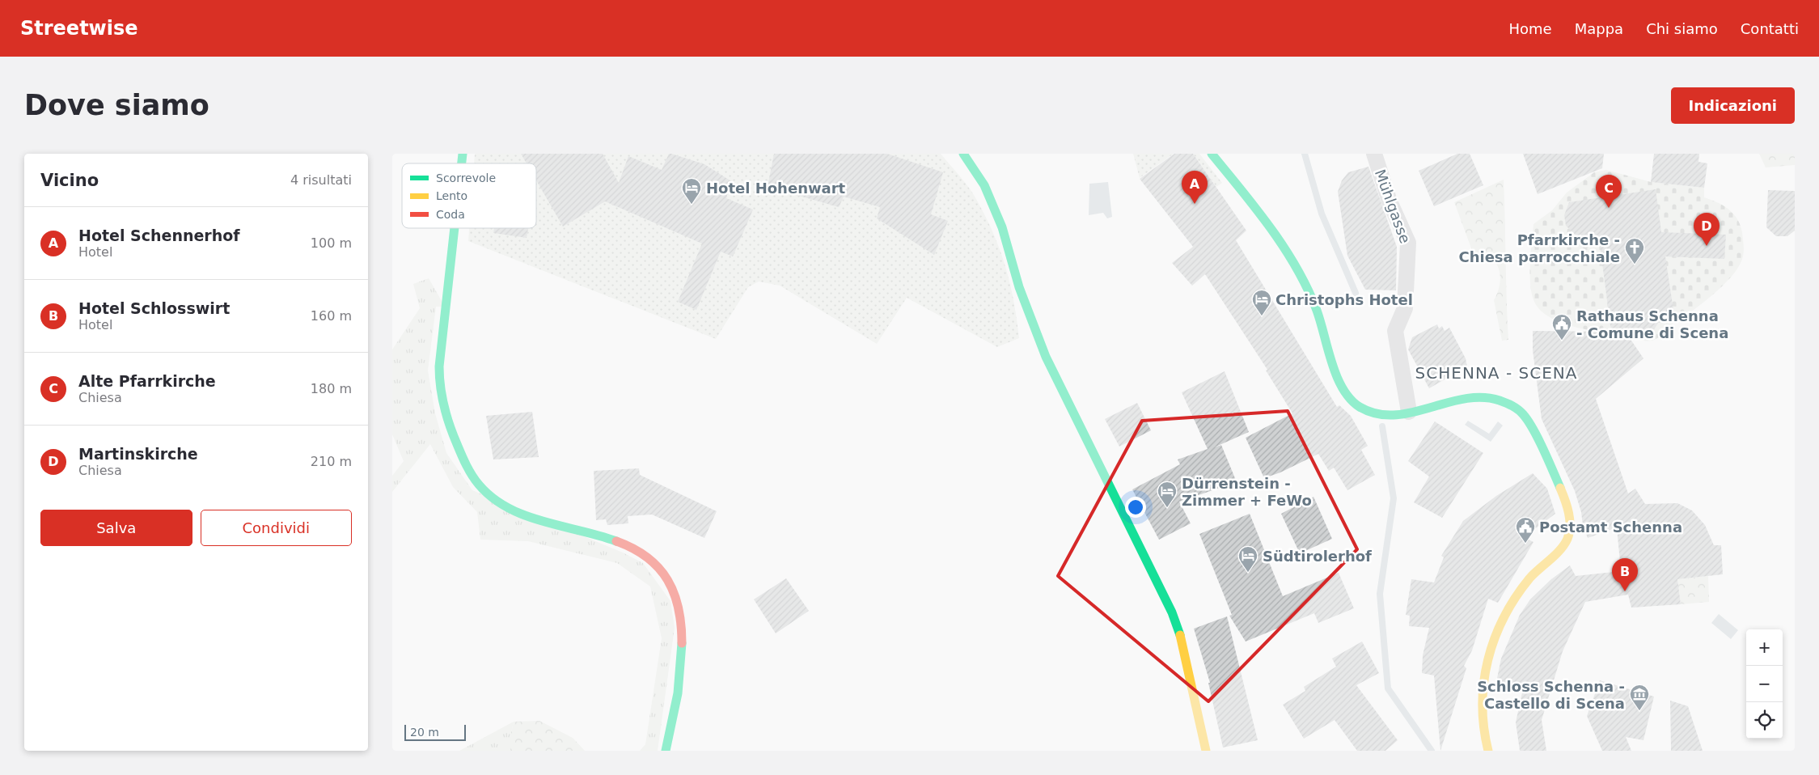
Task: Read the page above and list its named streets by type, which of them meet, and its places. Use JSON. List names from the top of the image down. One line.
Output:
{"streets":{"street":["Mühlgasse"]},"districts":["SCHENNA - SCENA"],"places":{"hotel":["Hotel Hohenwart","Christophs Hotel","Dürrenstein - Zimmer + FeWo","Südtirolerhof"],"church":["Pfarrkirche - Chiesa parrocchiale"],"public building":["Rathaus Schenna - Comune di Scena","Postamt Schenna"],"museum":["Schloss Schenna - Castello di Scena"]},"legend":["Scorrevole","Lento","Coda"],"scale_bar":"20 m","page":{"header":"Streetwise","nav":["Home","Mappa","Chi siamo","Contatti"],"buttons":["Indicazioni",["Salva","Condividi"]],"title":"Dove siamo","heading":["Vicino","4 risultati"],"pins":["A","C","D","B"],"list":[{"mark":"A","name":"Hotel Schennerhof","note":"Hotel","value":"100 m"},{"mark":"B","name":"Hotel Schlosswirt","note":"Hotel","value":"160 m"},{"mark":"C","name":"Alte Pfarrkirche","note":"Chiesa","value":"180 m"},{"mark":"D","name":"Martinskirche","note":"Chiesa","value":"210 m"}],"map_buttons":["+","−"],"scale":"20 m"}}
